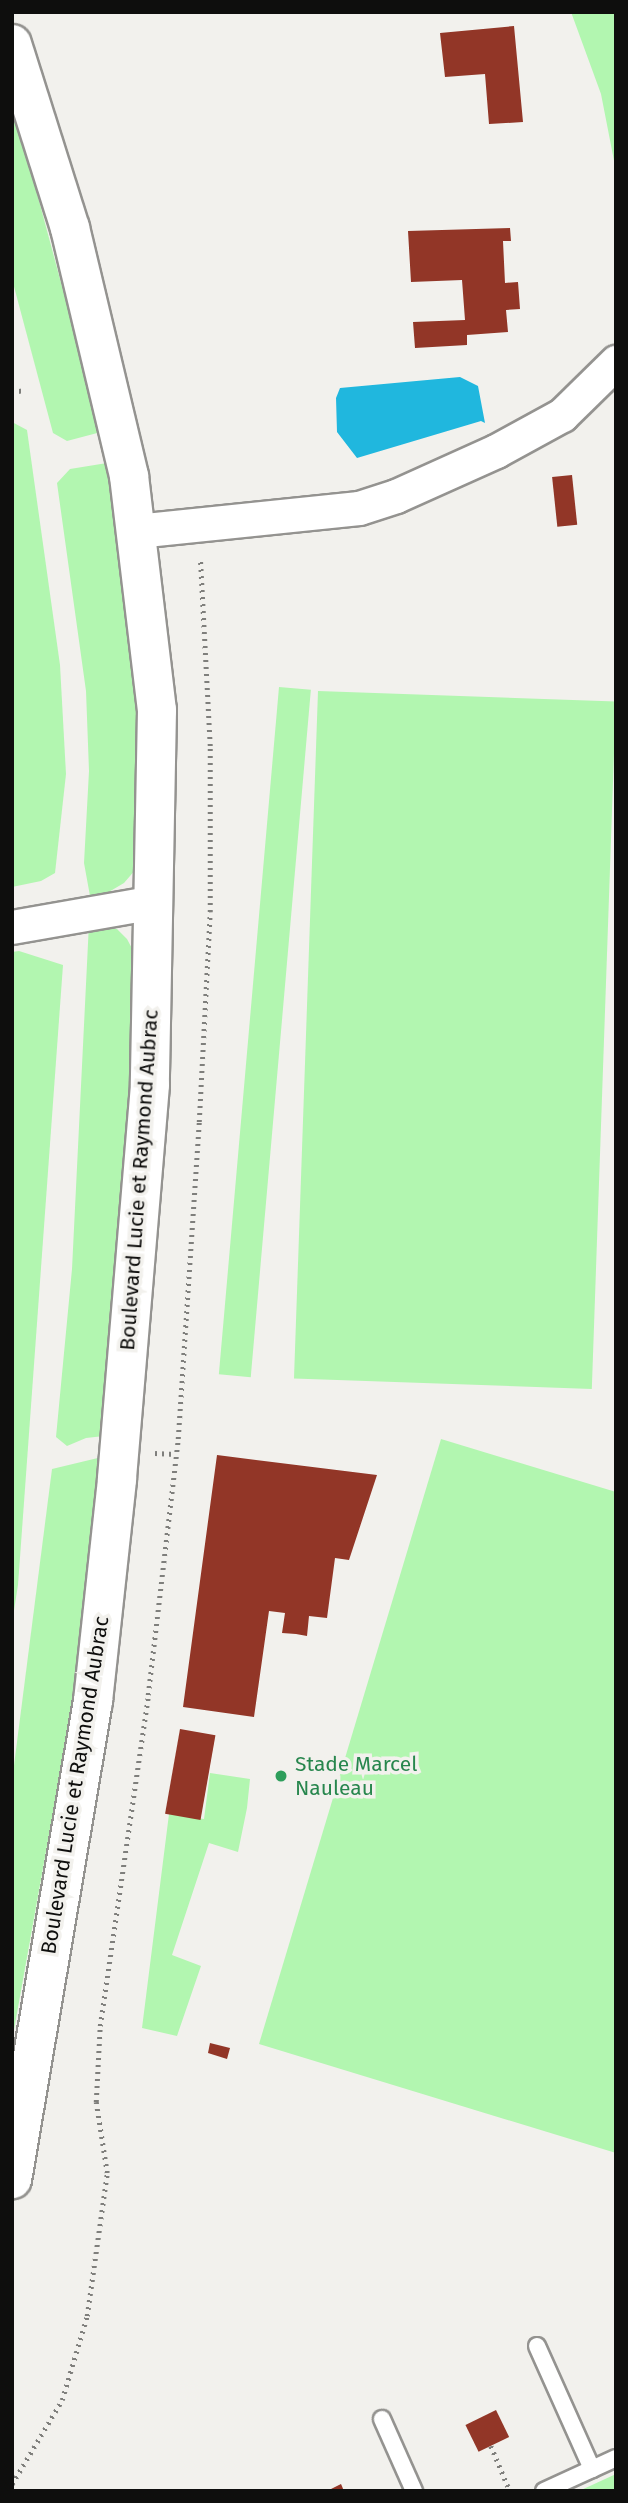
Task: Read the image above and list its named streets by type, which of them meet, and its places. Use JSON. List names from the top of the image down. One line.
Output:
{"streets":{"street":["Boulevard Lucie et Raymond Aubrac"]},"places":["Stade Marcel Nauleau"]}
